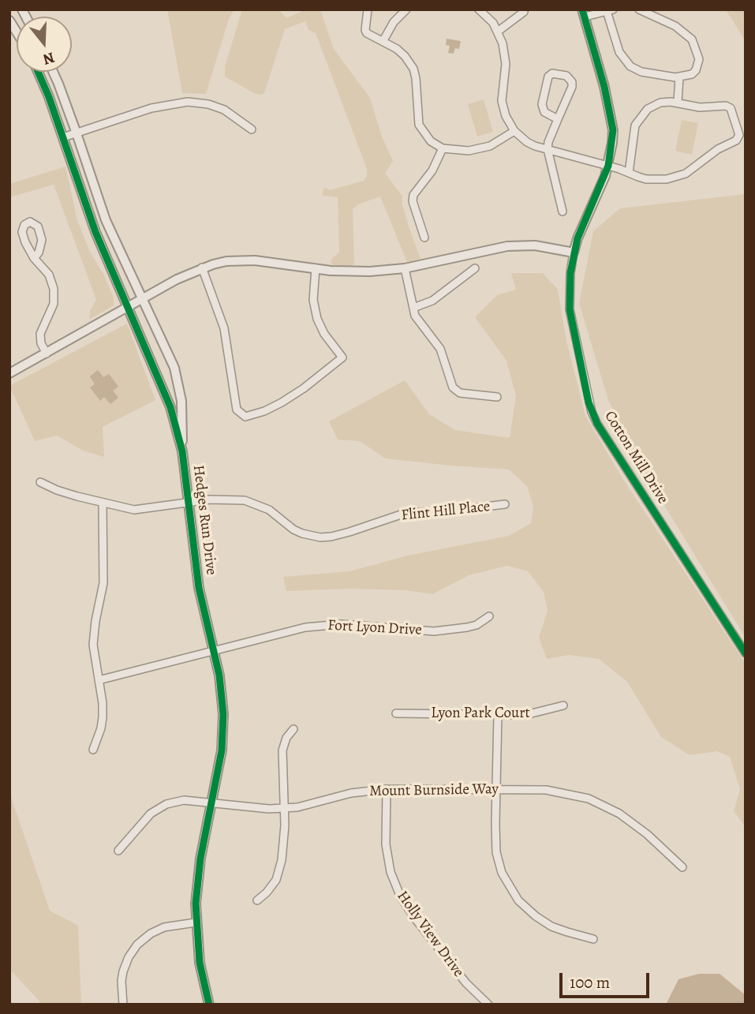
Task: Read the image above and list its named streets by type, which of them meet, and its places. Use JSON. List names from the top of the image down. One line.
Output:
{"streets":{"street":["Cotton Mill Drive","Flint Hill Place","Hedges Run Drive","Fort Lyon Drive","Lyon Park Court","Mount Burnside Way","Holly View Drive"]},"crossings":[["Flint Hill Place","Hedges Run Drive"],["Hedges Run Drive","Fort Lyon Drive"],["Hedges Run Drive","Mount Burnside Way"],["Mount Burnside Way","Holly View Drive"]],"scale_bar":"100 m","north":"bottom"}
